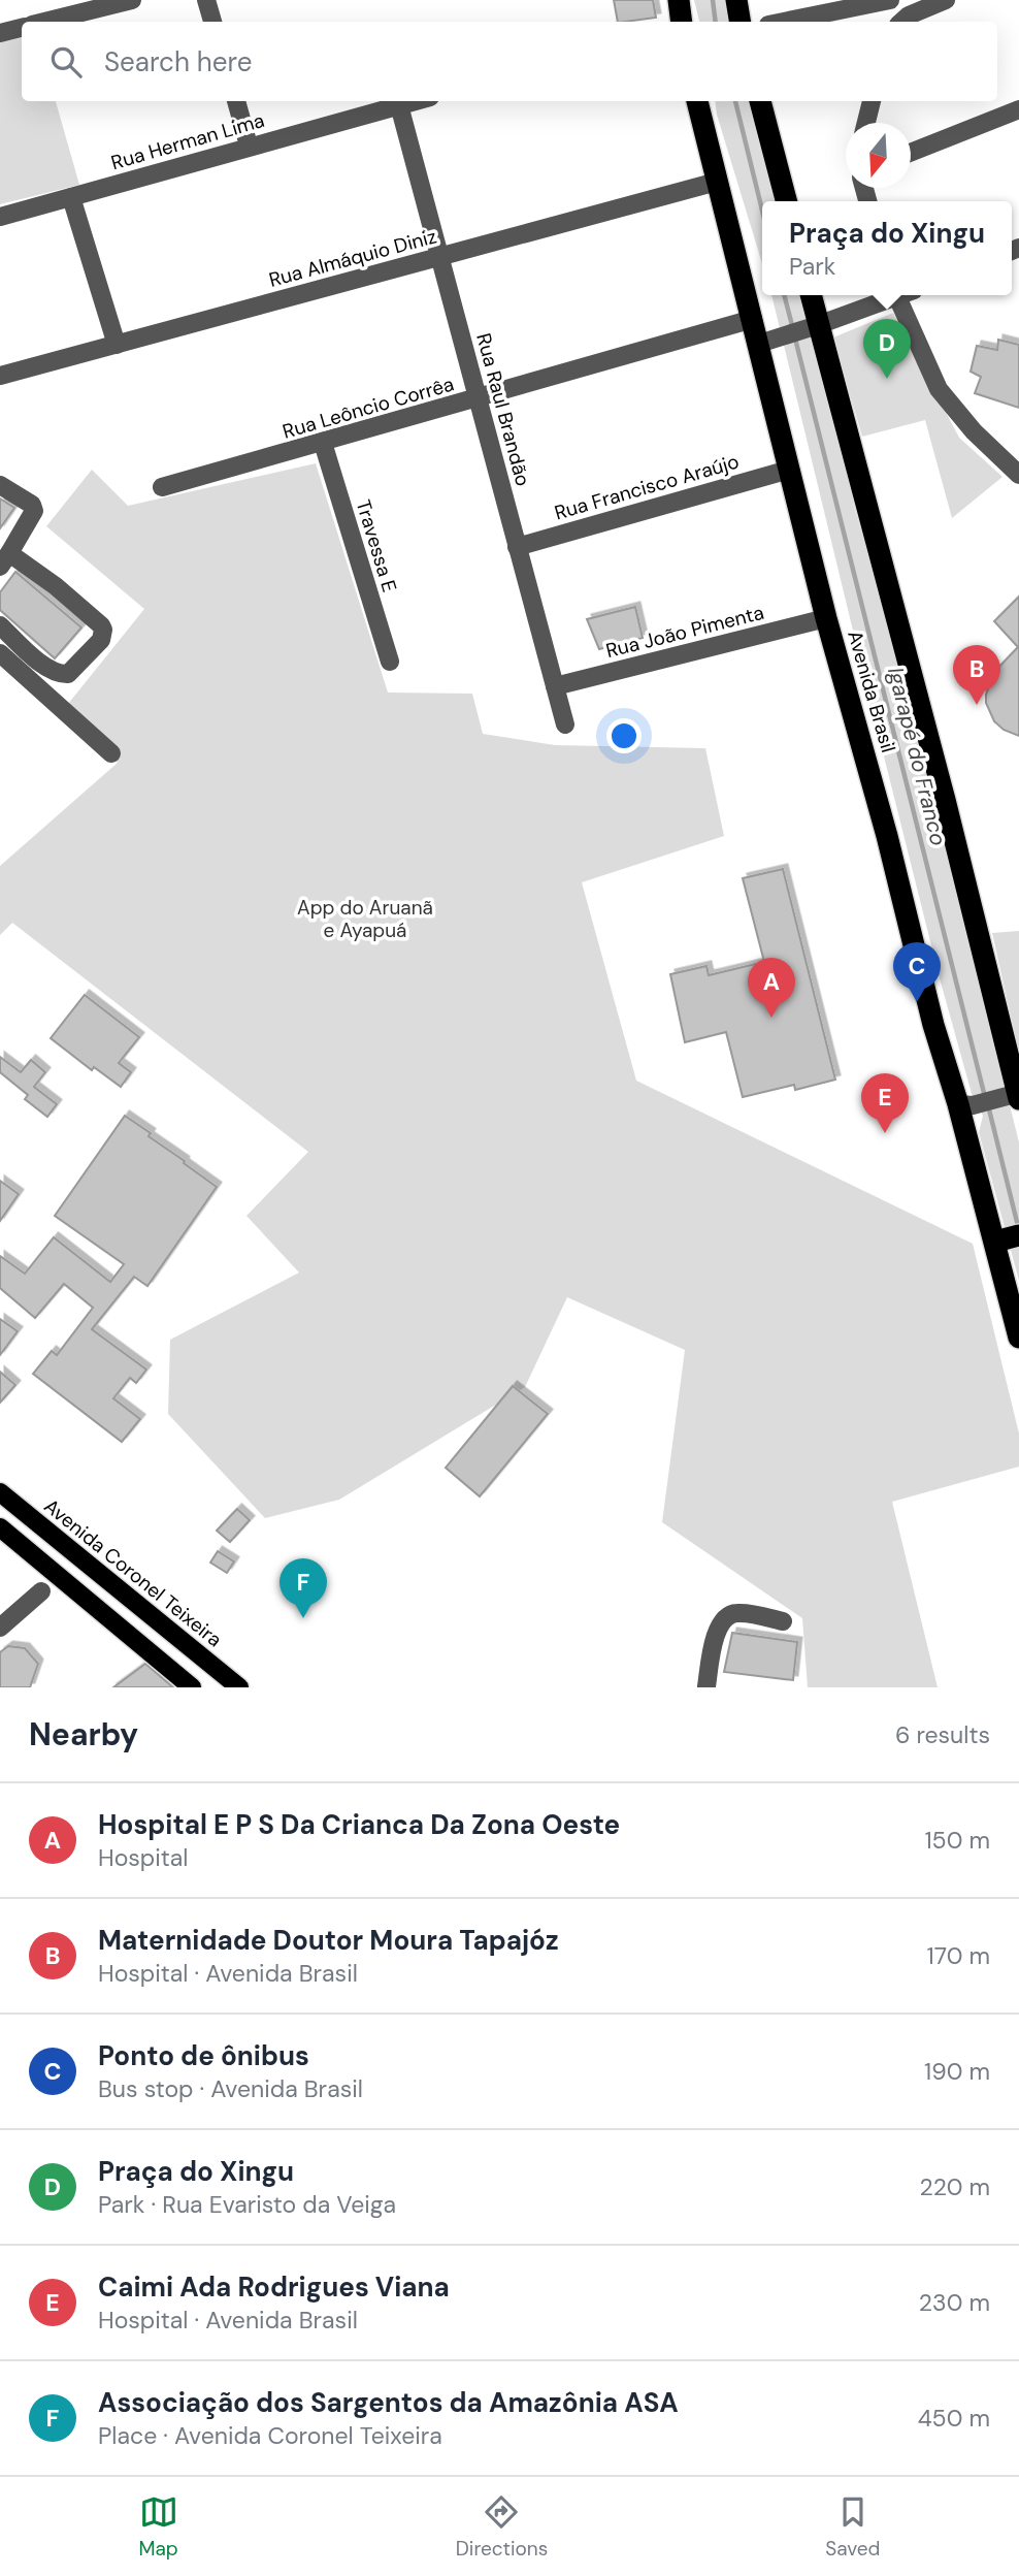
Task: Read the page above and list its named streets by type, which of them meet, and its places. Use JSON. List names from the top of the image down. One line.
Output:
{"streets":{"highway":["Avenida Brasil"],"main road":["Avenida Coronel Teixeira"],"street":["Rua Herman Lima","Rua Almáquio Diniz","Rua Leôncio Corrêa","Rua Raul Brandão","Rua Francisco Araújo","Travessa E","Rua João Pimenta"]},"crossings":[["Rua Herman Lima","Rua Raul Brandão"],["Rua Almáquio Diniz","Rua Raul Brandão"],["Rua Almáquio Diniz","Avenida Brasil"],["Rua Leôncio Corrêa","Rua Raul Brandão"],["Rua Leôncio Corrêa","Travessa E"],["Rua Leôncio Corrêa","Avenida Brasil"],["Rua Raul Brandão","Rua Francisco Araújo"],["Rua Raul Brandão","Rua João Pimenta"],["Rua Francisco Araújo","Avenida Brasil"],["Rua João Pimenta","Avenida Brasil"]],"water":["Igarapé do Franco"],"parks":["App do Aruanã e Ayapuá"],"north":"bottom","page":{"search":"Search here","popup":["Praça do Xingu","Park"],"pins":["D","B","C","A","E","F"],"heading":["Nearby","6 results"],"list":[{"mark":"A","name":"Hospital E P S Da Crianca Da Zona Oeste","note":"Hospital","value":"150 m"},{"mark":"B","name":"Maternidade Doutor Moura Tapajóz","note":"Hospital · Avenida Brasil","value":"170 m"},{"mark":"C","name":"Ponto de ônibus","note":"Bus stop · Avenida Brasil","value":"190 m"},{"mark":"D","name":"Praça do Xingu","note":"Park · Rua Evaristo da Veiga","value":"220 m"},{"mark":"E","name":"Caimi Ada Rodrigues Viana","note":"Hospital · Avenida Brasil","value":"230 m"},{"mark":"F","name":"Associação dos Sargentos da Amazônia ASA","note":"Place · Avenida Coronel Teixeira","value":"450 m"}],"nav":["Map","Directions","Saved"]}}
